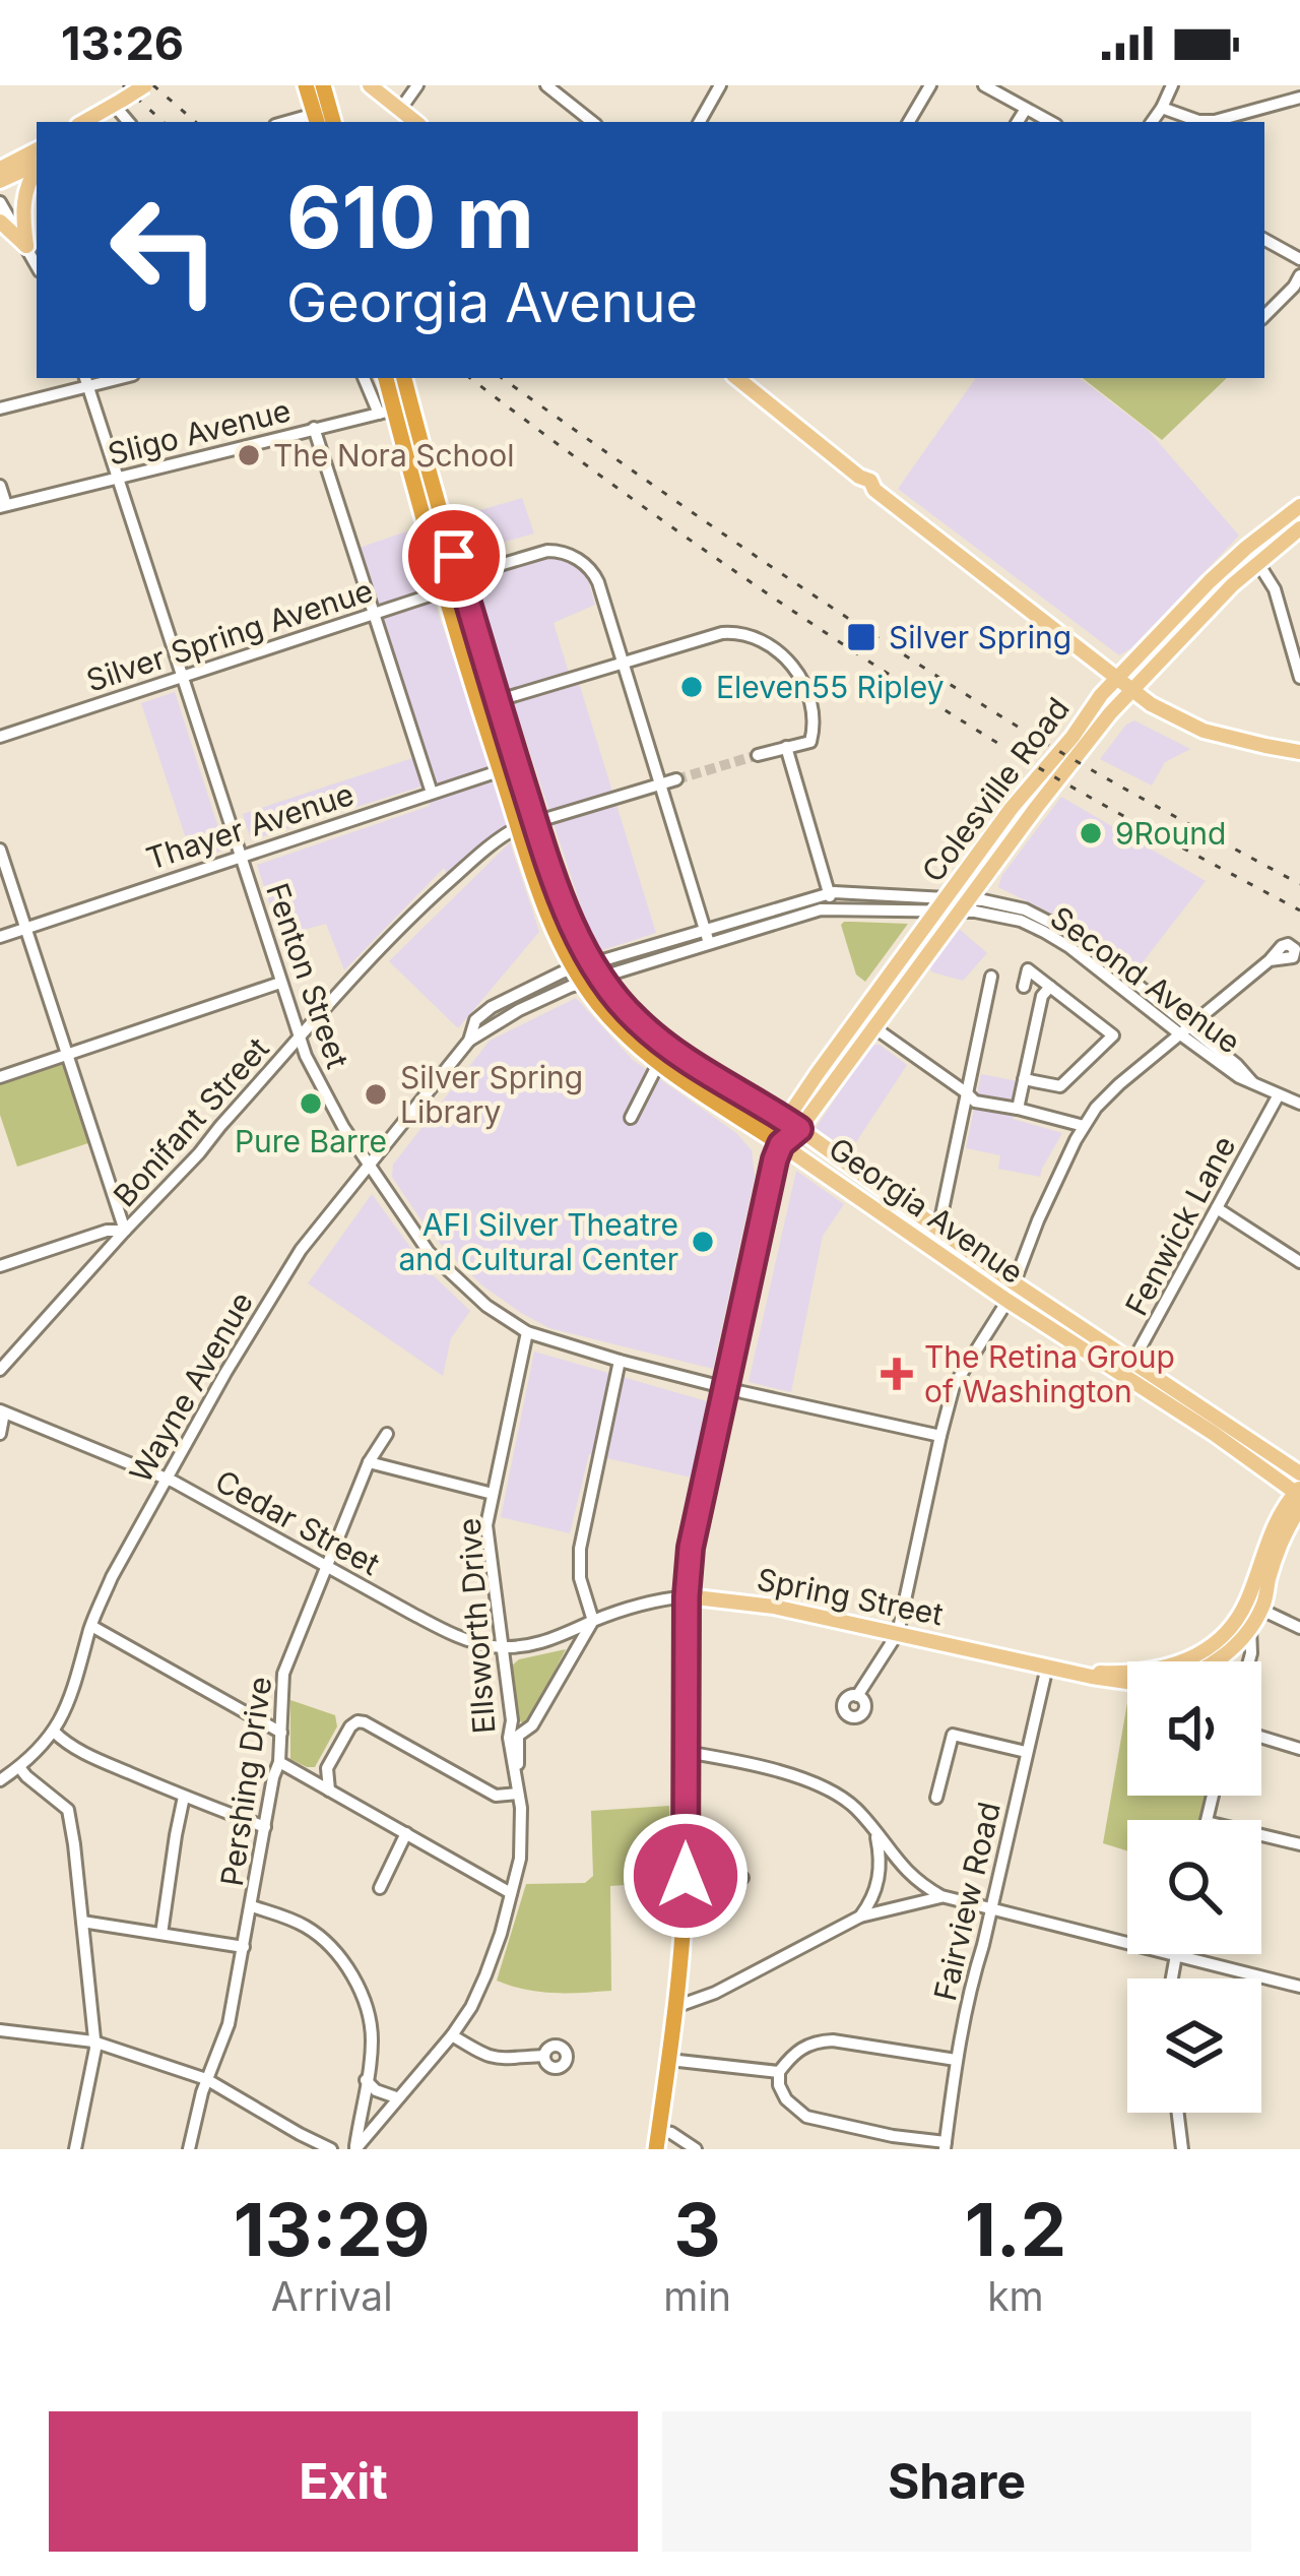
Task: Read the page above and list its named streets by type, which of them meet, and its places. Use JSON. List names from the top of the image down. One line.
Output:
{"streets":{"highway":["Colesville Road","Georgia Avenue"],"main road":["Spring Street"],"street":["Sligo Avenue","Silver Spring Avenue","Thayer Avenue","Fenton Street","Second Avenue","Bonifant Street","Fenwick Lane","Wayne Avenue","Cedar Street","Ellsworth Drive","Pershing Drive","Fairview Road"]},"crossings":[["Sligo Avenue","Fenton Street"],["Sligo Avenue","Georgia Avenue"],["Silver Spring Avenue","Fenton Street"],["Silver Spring Avenue","Georgia Avenue"],["Colesville Road","Second Avenue"],["Colesville Road","Georgia Avenue"],["Colesville Road","Wayne Avenue"],["Thayer Avenue","Fenton Street"],["Thayer Avenue","Georgia Avenue"],["Fenton Street","Bonifant Street"],["Fenton Street","Wayne Avenue"],["Fenton Street","Ellsworth Drive"],["Second Avenue","Fenwick Lane"],["Second Avenue","Wayne Avenue"],["Bonifant Street","Georgia Avenue"],["Georgia Avenue","Fenwick Lane"],["Georgia Avenue","Wayne Avenue"],["Georgia Avenue","Spring Street"],["Wayne Avenue","Cedar Street"],["Cedar Street","Spring Street"],["Cedar Street","Ellsworth Drive"],["Cedar Street","Pershing Drive"],["Spring Street","Ellsworth Drive"],["Spring Street","Fairview Road"]],"places":{"other":["The Nora School","Eleven55 Ripley","9Round","Silver Spring Library","Pure Barre","AFI Silver Theatre and Cultural Center"],"transit":["Silver Spring"],"health":["The Retina Group of Washington"]},"page":{"status":"13:26","turn":["610 m","Georgia Avenue"],"eta":["13:29","Arrival","3","min","1.2","km"],"buttons":["Exit","Share"]}}
